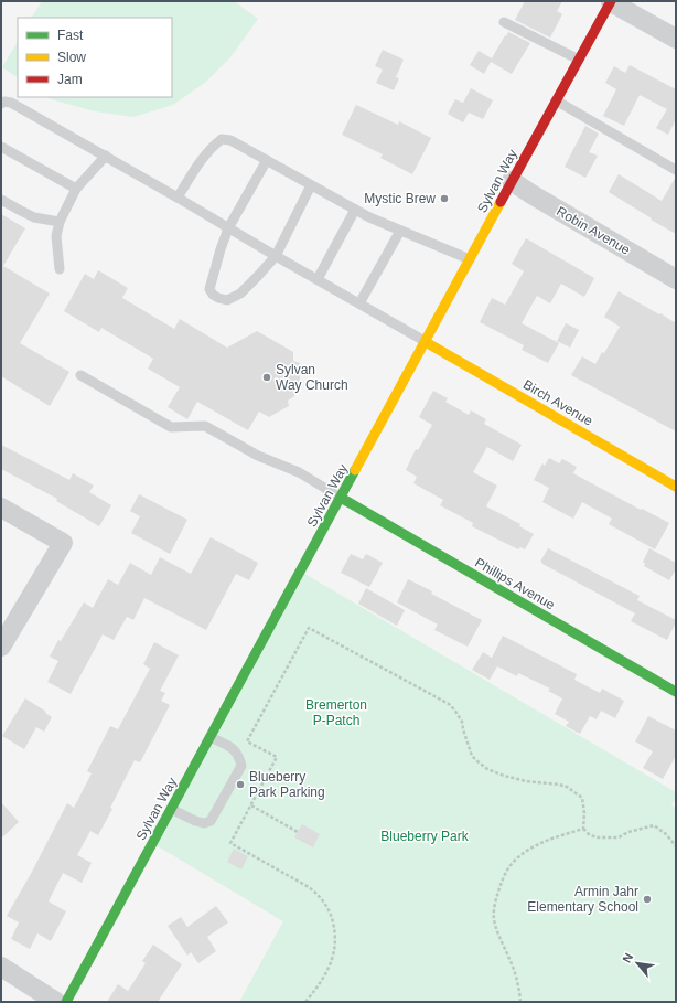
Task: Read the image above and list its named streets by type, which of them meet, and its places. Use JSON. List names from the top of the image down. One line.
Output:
{"streets":{"main road":["Sylvan Way","Birch Avenue","Phillips Avenue"],"street":["Robin Avenue"]},"crossings":[["Sylvan Way","Robin Avenue"],["Sylvan Way","Birch Avenue"],["Sylvan Way","Phillips Avenue"]],"parks":["Bremerton P-Patch","Blueberry Park"],"places":["Mystic Brew","Sylvan Way Church","Blueberry Park Parking","Armin Jahr Elementary School"],"legend":["Fast","Slow","Jam"],"north":"top left"}
